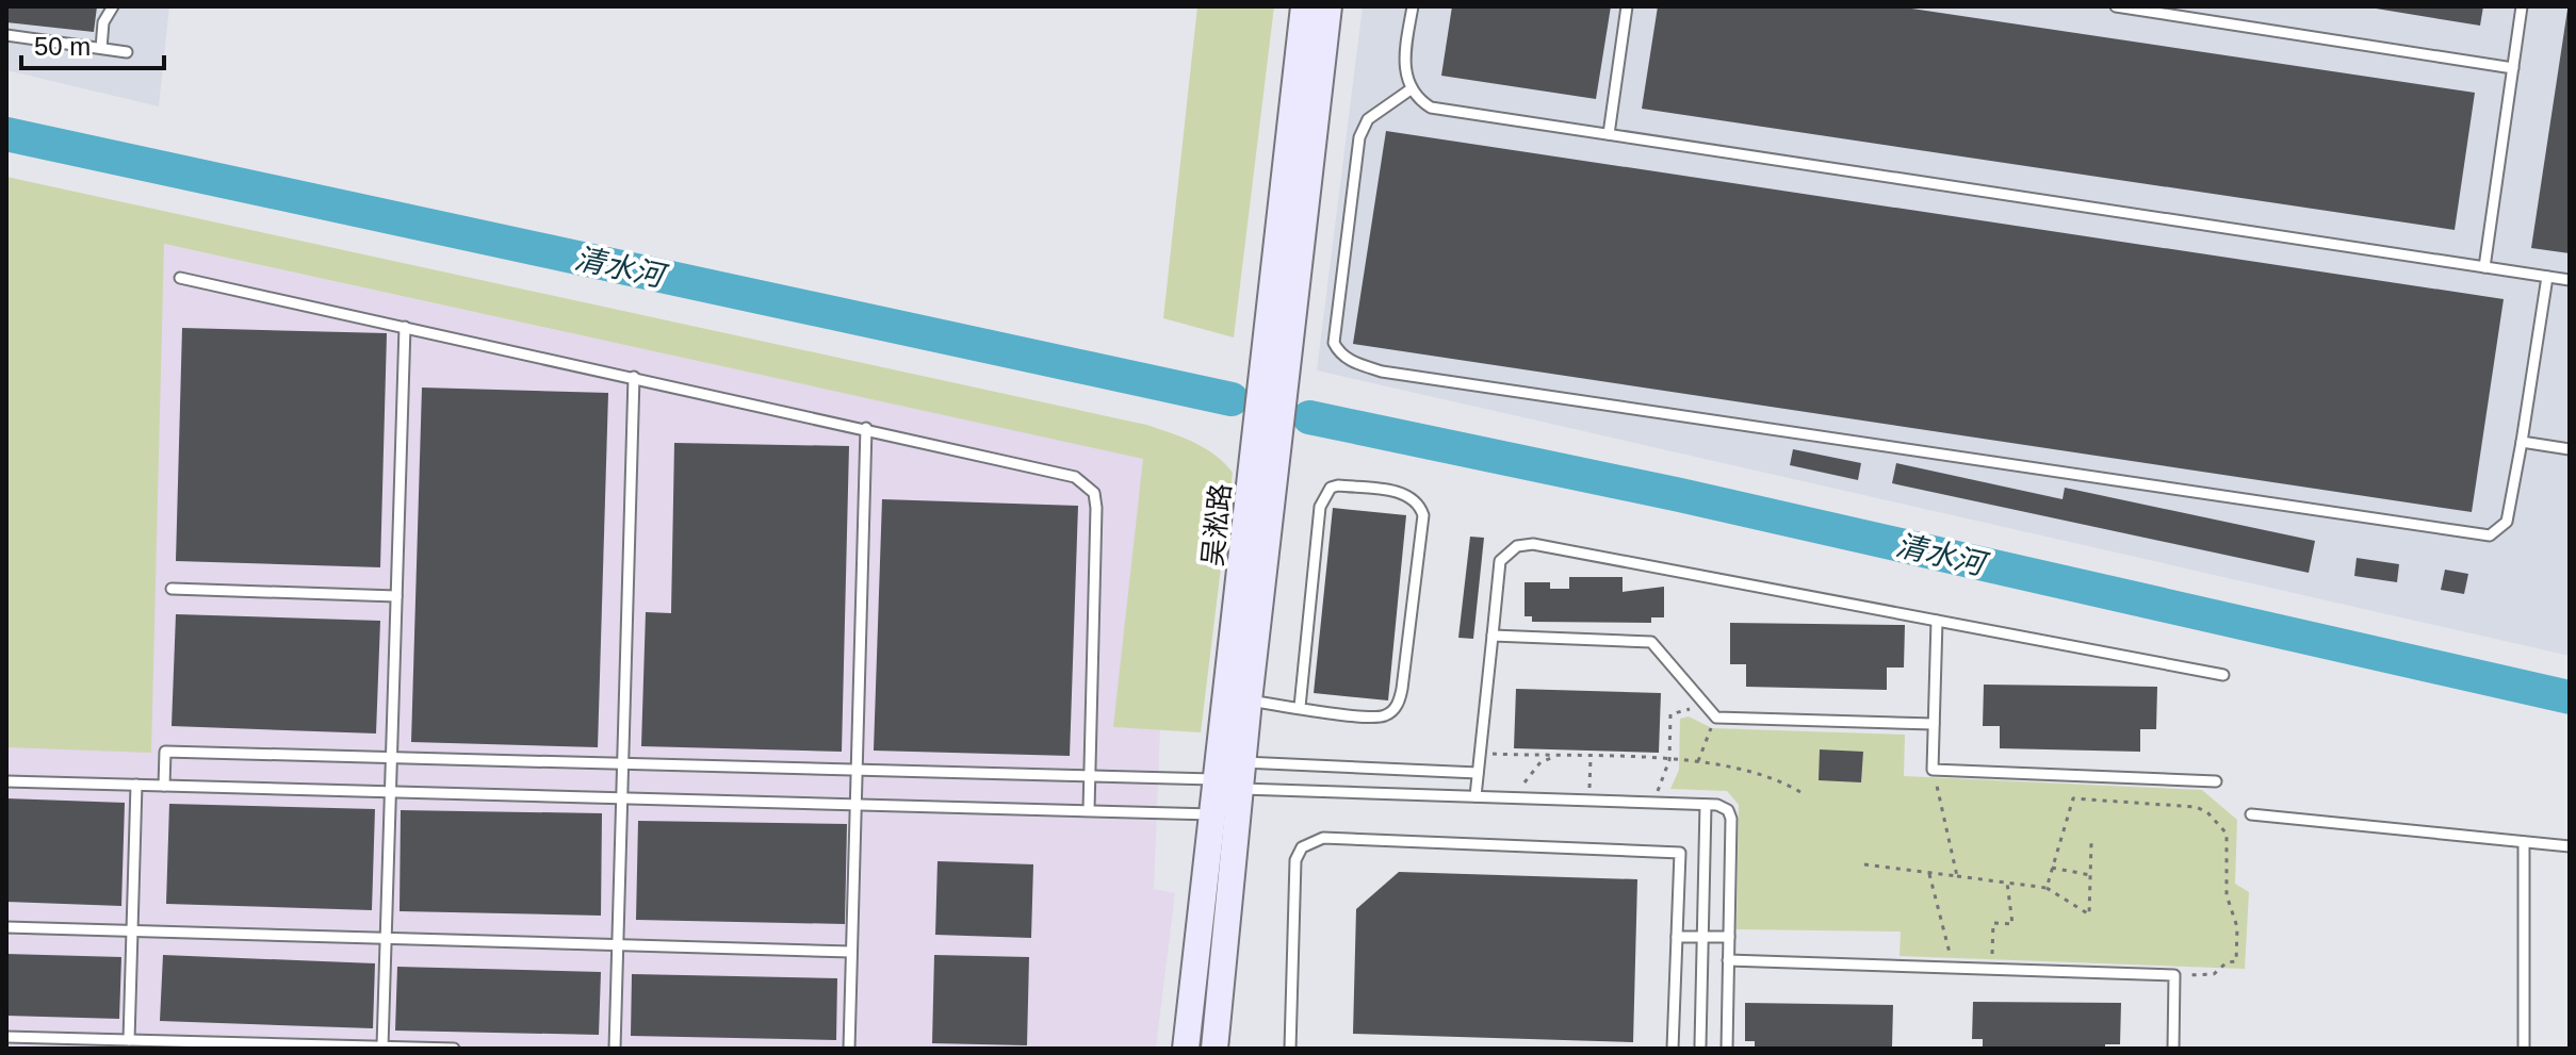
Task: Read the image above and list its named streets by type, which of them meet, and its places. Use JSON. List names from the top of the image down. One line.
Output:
{"streets":{"main road":["吴淞路"]},"water":["清水河"],"scale_bar":"50 m"}
